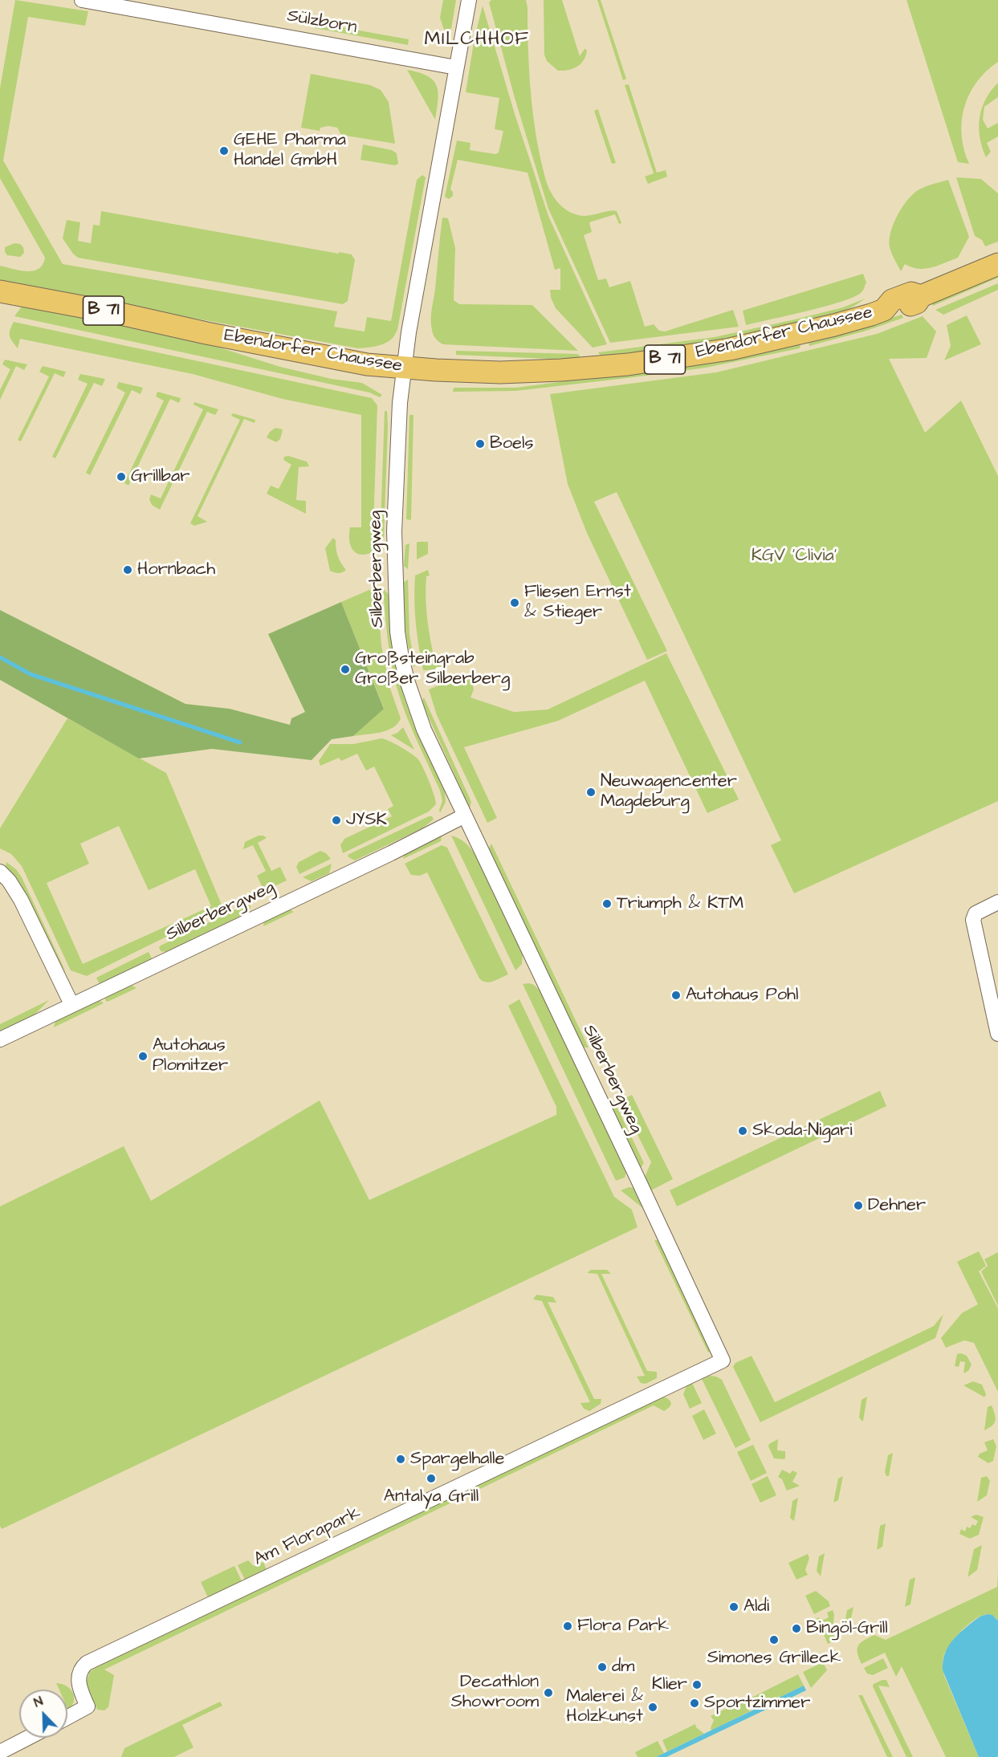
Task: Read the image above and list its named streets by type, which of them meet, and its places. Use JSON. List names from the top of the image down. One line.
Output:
{"streets":{"main road":["B 71","Ebendorfer Chaussee"],"street":["Sülzborn","Silberbergweg","Am Florapark"]},"crossings":[["Ebendorfer Chaussee","Silberbergweg"],["Silberbergweg","Am Florapark"]],"districts":["MILCHHOF"],"parks":["KGV 'Clivia'"],"places":["GEHE Pharma Handel GmbH","Boels","Grillbar","Hornbach","Fliesen Ernst & Stieger","Großsteingrab Großer Silberberg","Neuwagencenter Magdeburg","JYSK","Triumph & KTM","Autohaus Pohl","Autohaus Plomitzer","Skoda-Nigari","Dehner","Spargelhalle","Antalya Grill","Aldi","Flora Park","Bingöl-Grill","Simones Grilleck","dm","Klier","Decathlon Showroom","Sportzimmer","Malerei & Holzkunst"],"north":"top left"}
